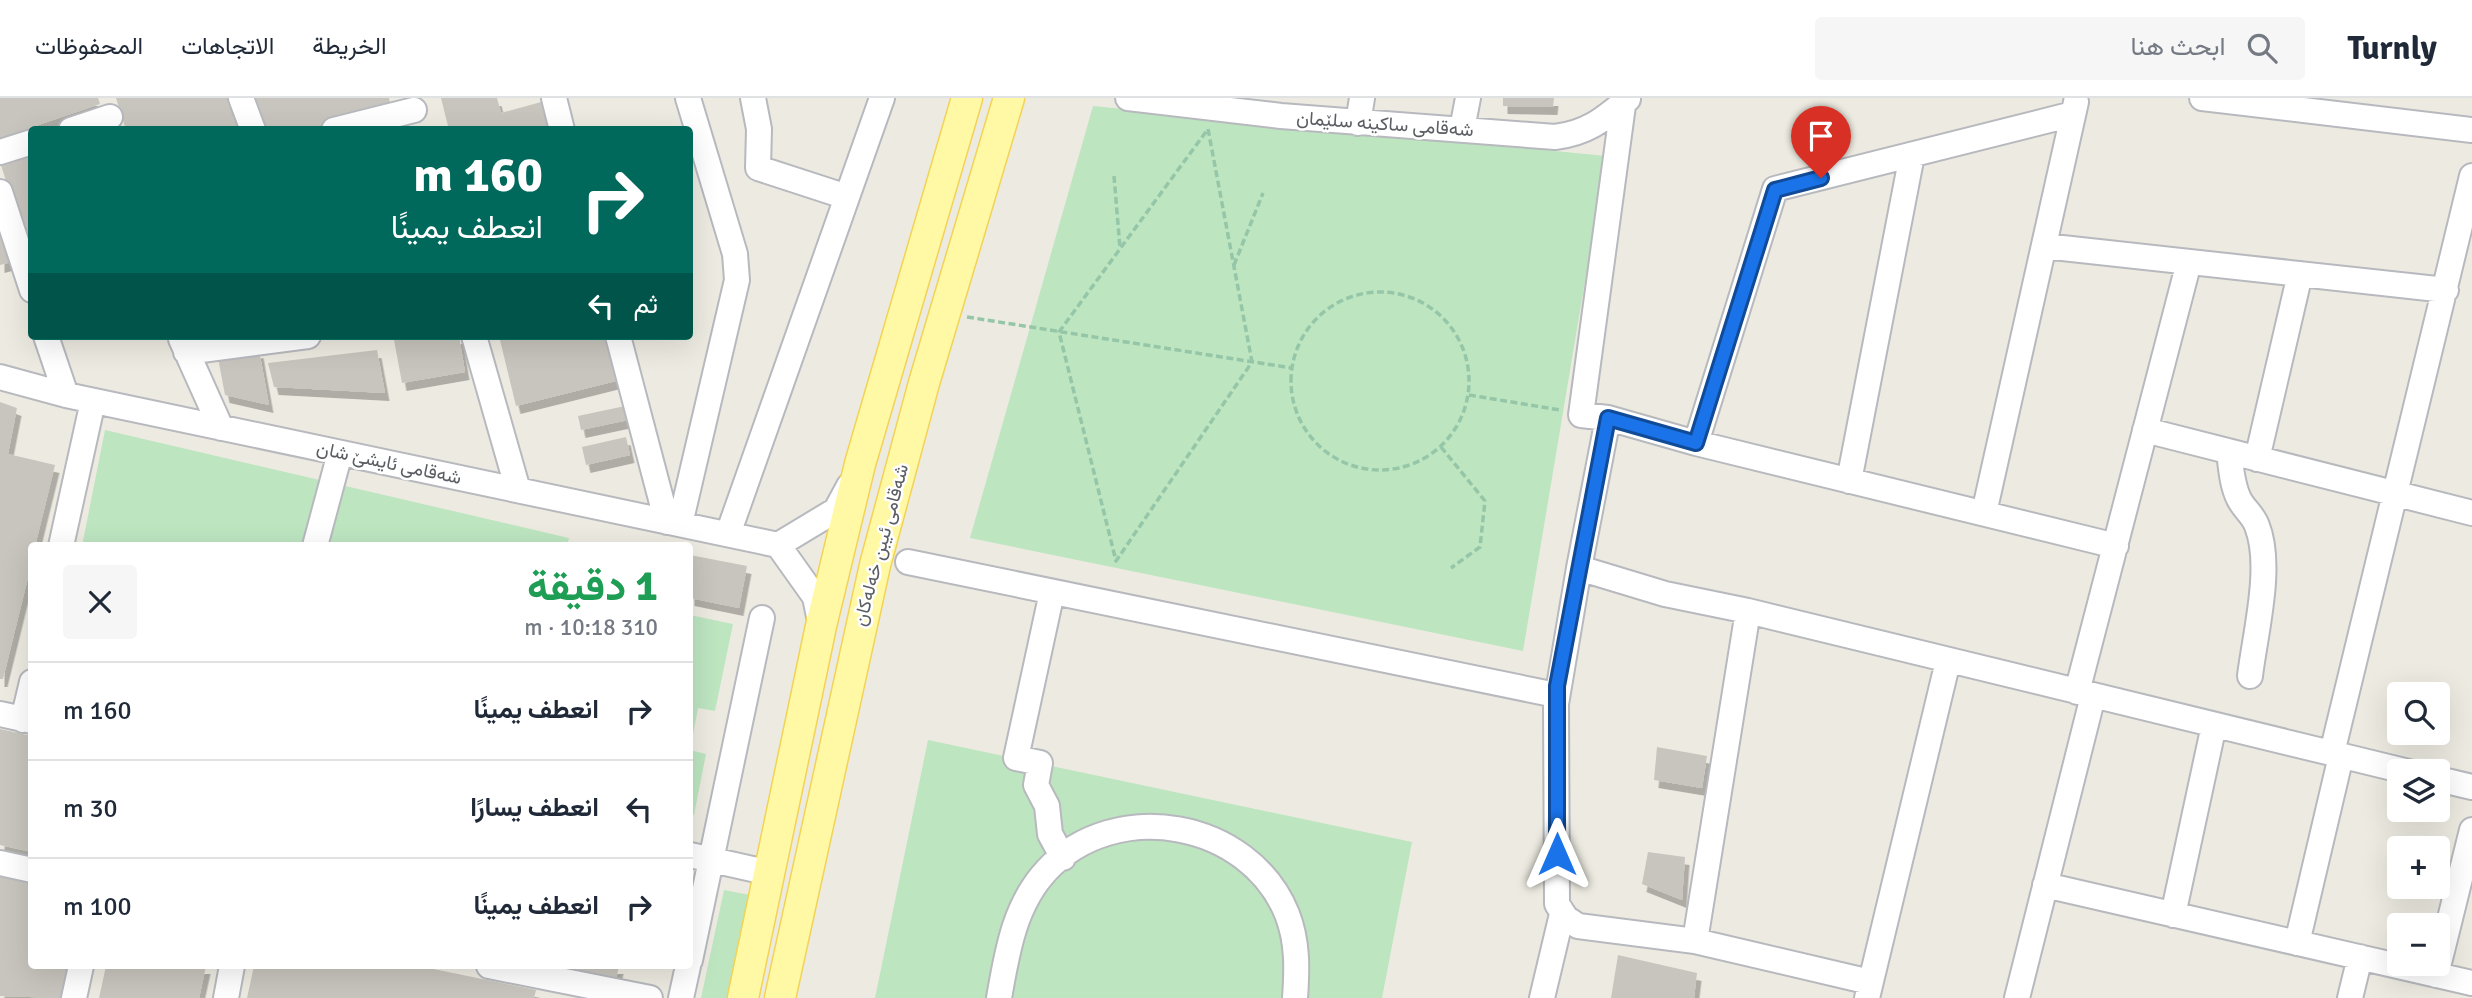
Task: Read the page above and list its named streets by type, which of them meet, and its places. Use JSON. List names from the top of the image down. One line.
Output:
{"streets":{"main road":["شەقامی ئیبن خەلەکان"],"street":["شەقامی ساکینە سلێمان","شەقامی ئایشێ شان"]},"page":{"header":"Turnly","search":"ابحث هنا","nav":["الخريطة","الاتجاهات","المحفوظات"],"turn":["160 m","انعطف يمينًا"],"then":"ثم","heading":["1 دقيقة","310 m · 10:18"],"list":[{"name":"انعطف يمينًا","value":"160 m"},{"name":"انعطف يسارًا","value":"30 m"},{"name":"انعطف يمينًا","value":"100 m"}],"map_buttons":["+","−"]}}
